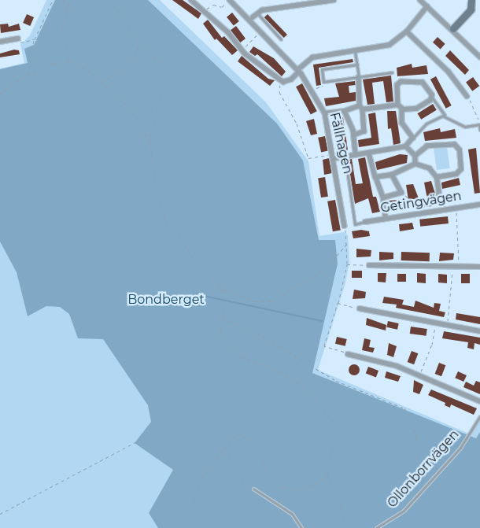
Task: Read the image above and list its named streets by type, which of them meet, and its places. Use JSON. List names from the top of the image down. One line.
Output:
{"streets":{"street":["Fällhagen","Getingvägen"],"lane":["Ollonborrvägen"]},"parks":["Bondberget"]}
